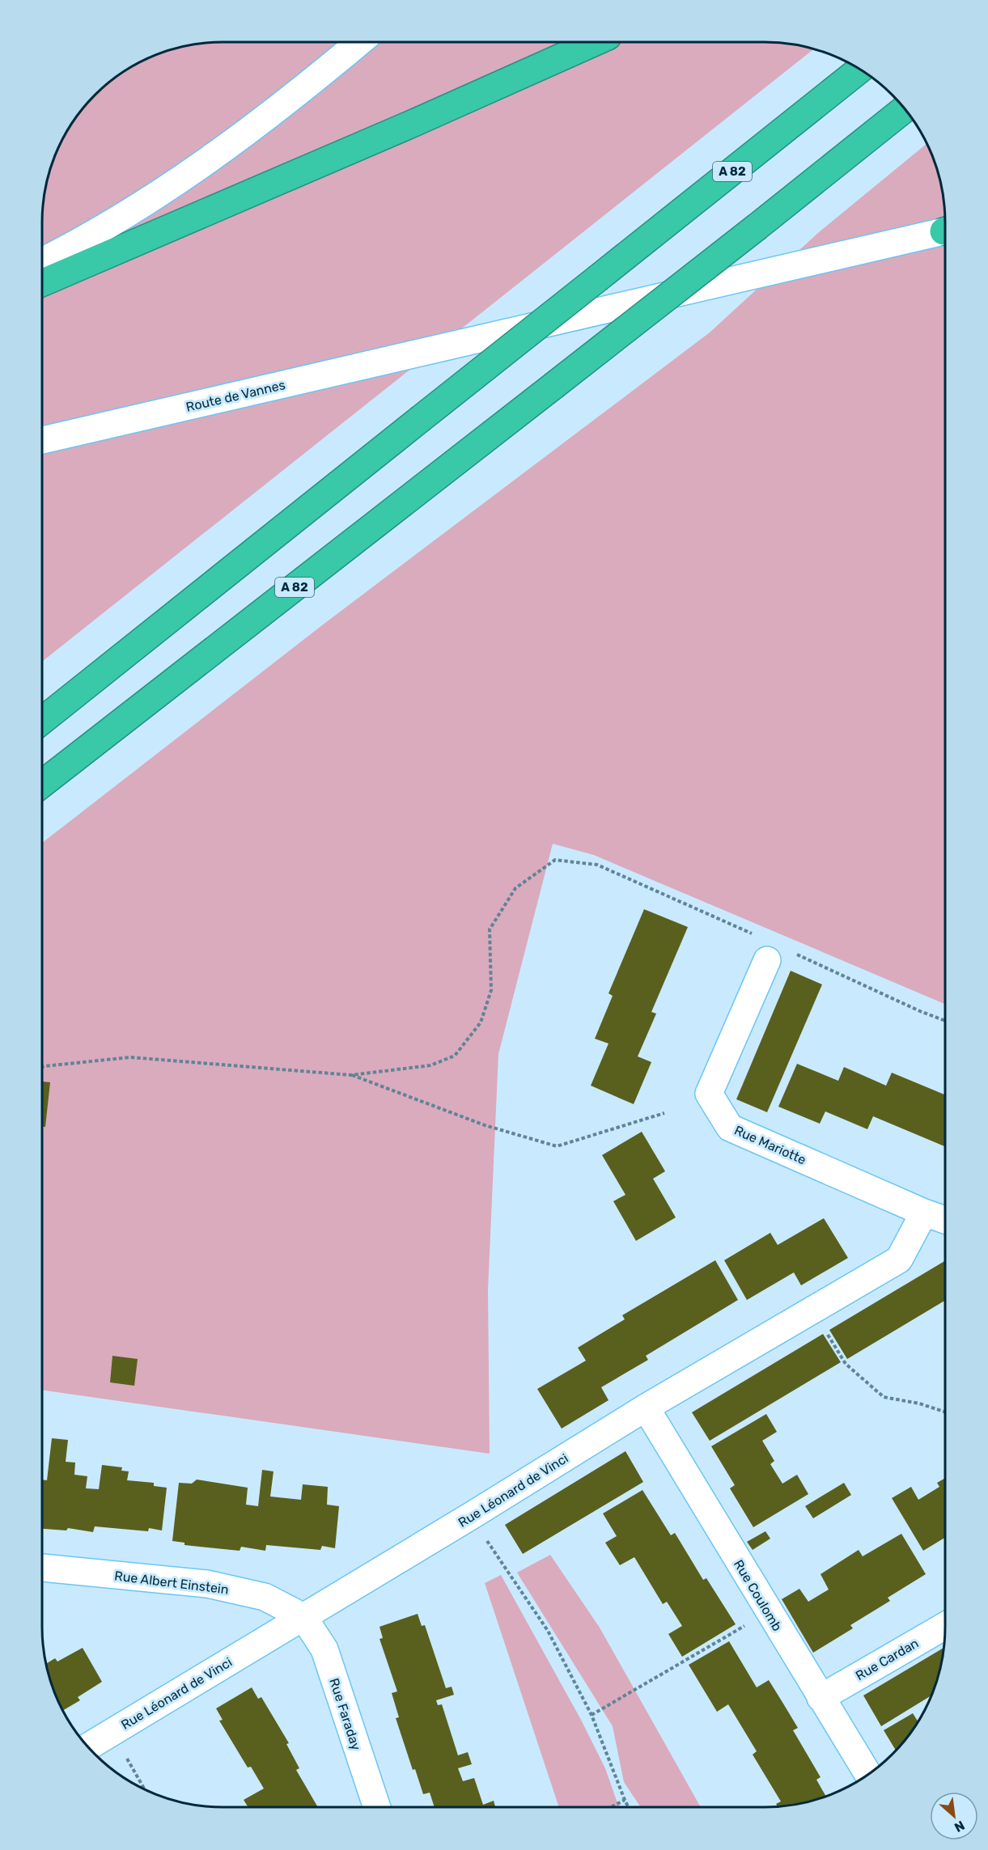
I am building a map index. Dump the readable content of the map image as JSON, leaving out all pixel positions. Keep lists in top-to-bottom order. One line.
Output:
{"streets":{"highway":["A 82"],"street":["Route de Vannes","Rue Mariotte","Rue Léonard de Vinci","Rue Albert Einstein","Rue Coulomb","Rue Cardan","Rue Faraday"]},"crossings":[["Rue Mariotte","Rue Léonard de Vinci"],["Rue Léonard de Vinci","Rue Albert Einstein"],["Rue Léonard de Vinci","Rue Coulomb"],["Rue Léonard de Vinci","Rue Faraday"],["Rue Albert Einstein","Rue Faraday"],["Rue Coulomb","Rue Cardan"]],"north":"bottom right"}
